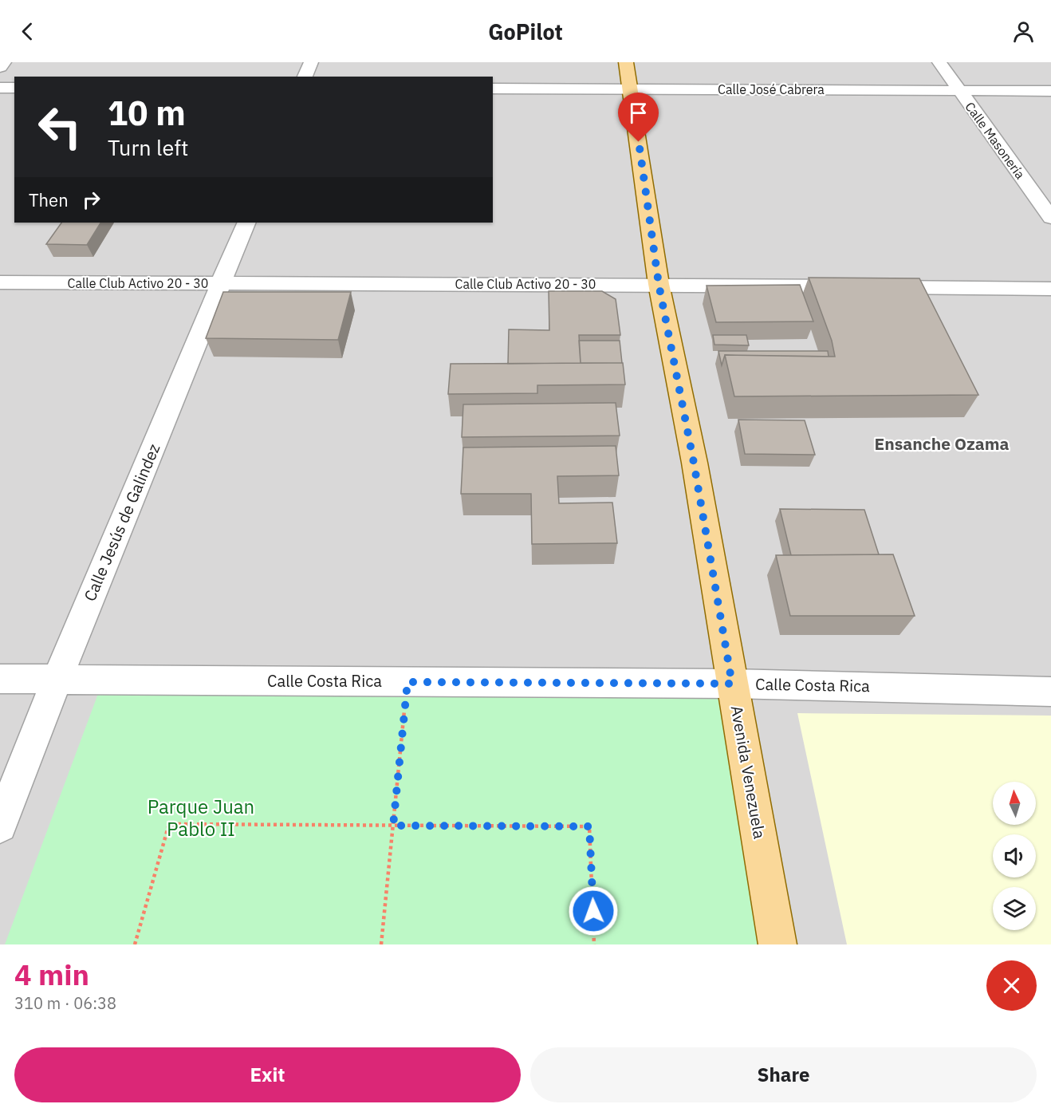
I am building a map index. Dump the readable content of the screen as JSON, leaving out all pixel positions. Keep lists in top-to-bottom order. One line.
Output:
{"streets":{"main road":["Avenida Venezuela"],"street":["Calle José Cabrera","Calle Masonería","Calle Club Activo 20 - 30","Calle Jesús de Galindez","Calle Costa Rica"]},"crossings":[["Calle José Cabrera","Calle Masonería"],["Calle José Cabrera","Avenida Venezuela"],["Calle Club Activo 20 - 30","Calle Jesús de Galindez"],["Calle Club Activo 20 - 30","Avenida Venezuela"],["Calle Jesús de Galindez","Calle Costa Rica"],["Calle Costa Rica","Avenida Venezuela"]],"districts":["Ensanche Ozama"],"parks":["Parque Juan Pablo II"],"north":"top","page":{"header":"GoPilot","turn":["10 m","Turn left"],"then":"Then","heading":["4 min","310 m · 06:38"],"buttons":["Exit","Share"]}}
